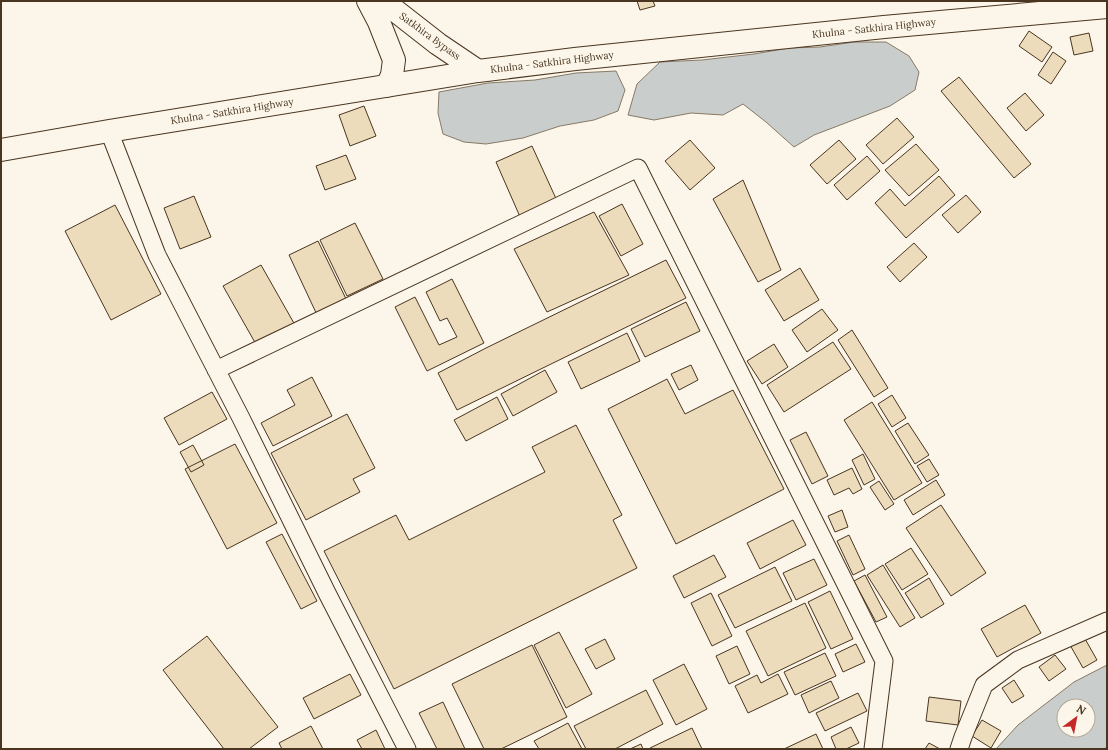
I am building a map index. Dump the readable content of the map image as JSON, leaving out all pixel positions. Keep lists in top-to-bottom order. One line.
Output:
{"streets":{"highway":["Khulna - Satkhira Highway","Satkhira Bypass"]},"crossings":[["Khulna - Satkhira Highway","Satkhira Bypass"]],"north":"top right"}
